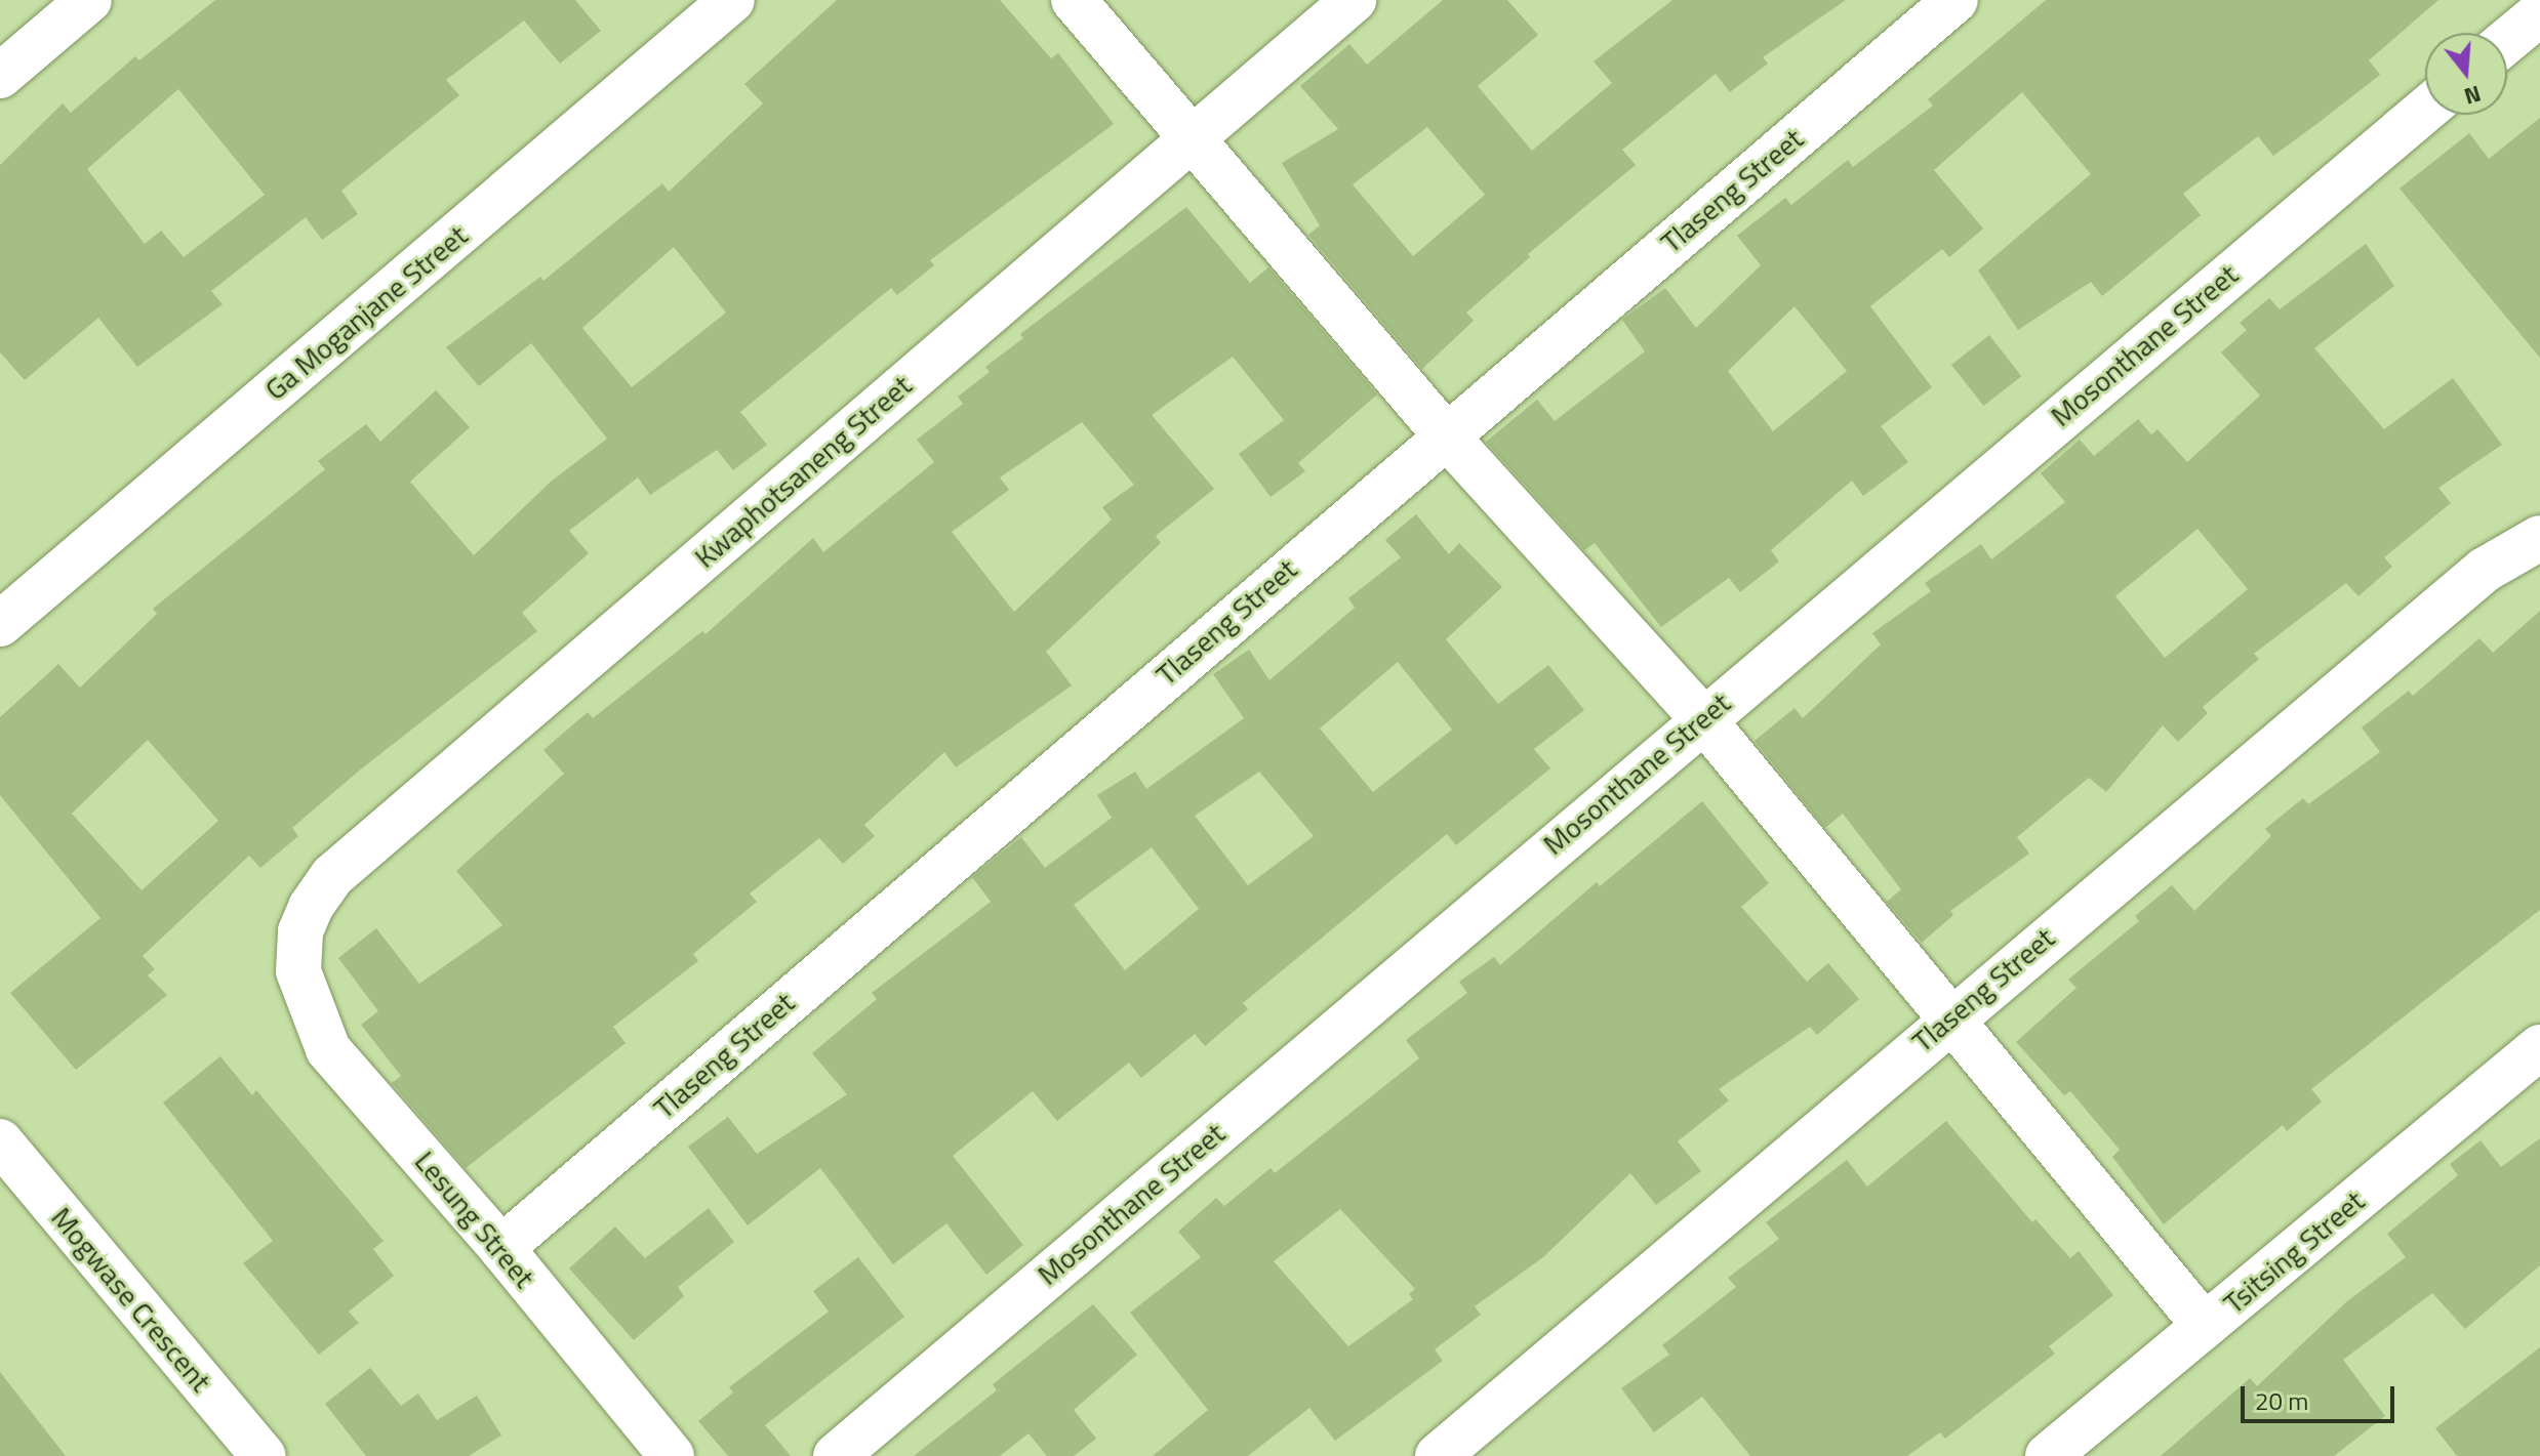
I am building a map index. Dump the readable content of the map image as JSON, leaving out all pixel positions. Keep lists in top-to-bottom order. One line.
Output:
{"streets":{"street":["Tlaseng Street","Ga Moganjane Street","Mosonthane Street","Kwaphotsaneng Street","Lesung Street","Tsitsing Street","Mogwase Crescent"]},"crossings":[["Tlaseng Street","Lesung Street"],["Kwaphotsaneng Street","Lesung Street"]],"scale_bar":"20 m","north":"bottom"}
